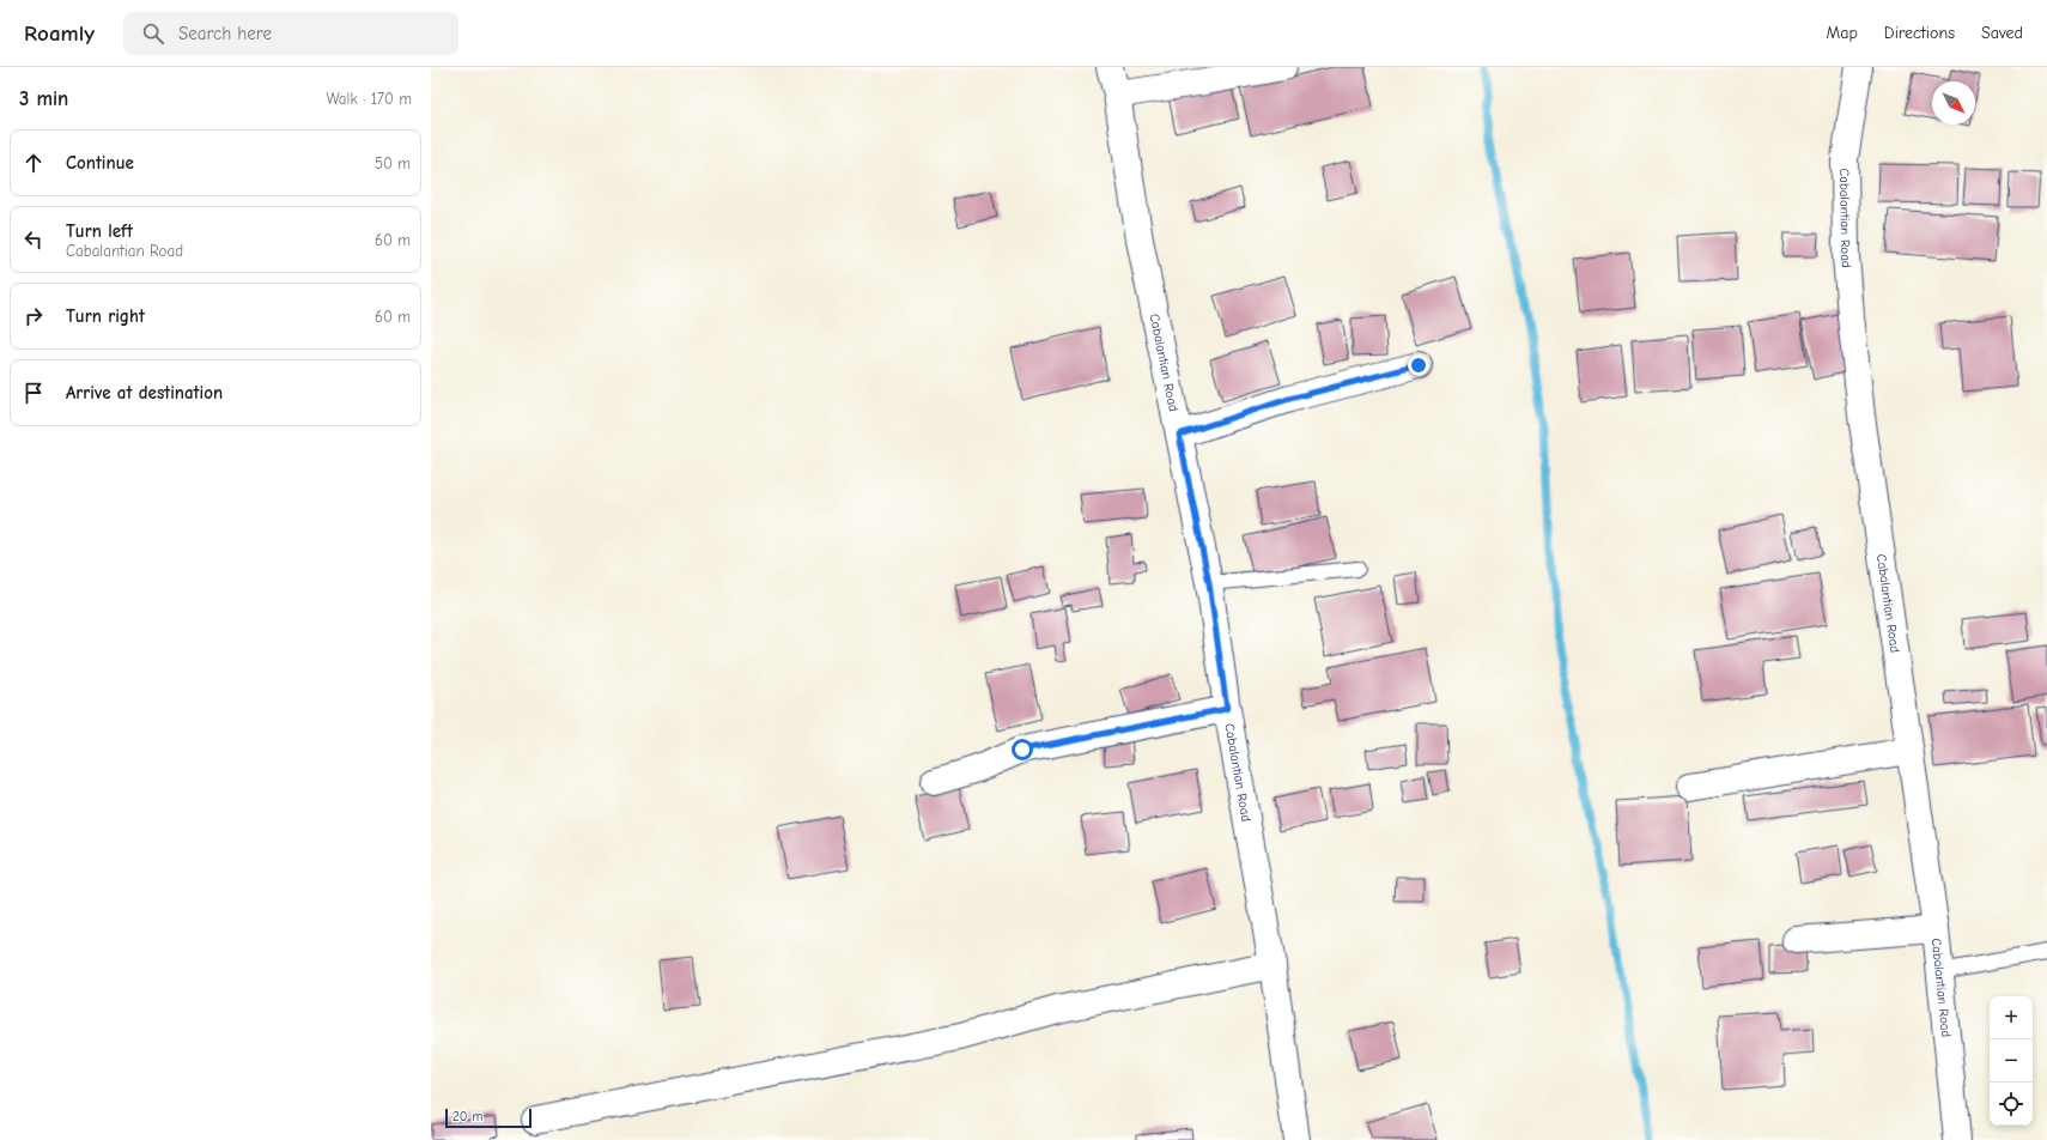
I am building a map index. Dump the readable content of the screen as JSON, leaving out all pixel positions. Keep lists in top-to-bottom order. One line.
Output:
{"streets":{"street":["Cabalantian Road"]},"scale_bar":"20 m","north":"bottom right","page":{"header":"Roamly","search":"Search here","nav":["Map","Directions","Saved"],"heading":["3 min","Walk · 170 m"],"list":[["Continue","50 m"],["Turn left","Cabalantian Road","60 m"],["Turn right","60 m"],"Arrive at destination"],"map_buttons":["+","−"],"scale":"20 m"}}
